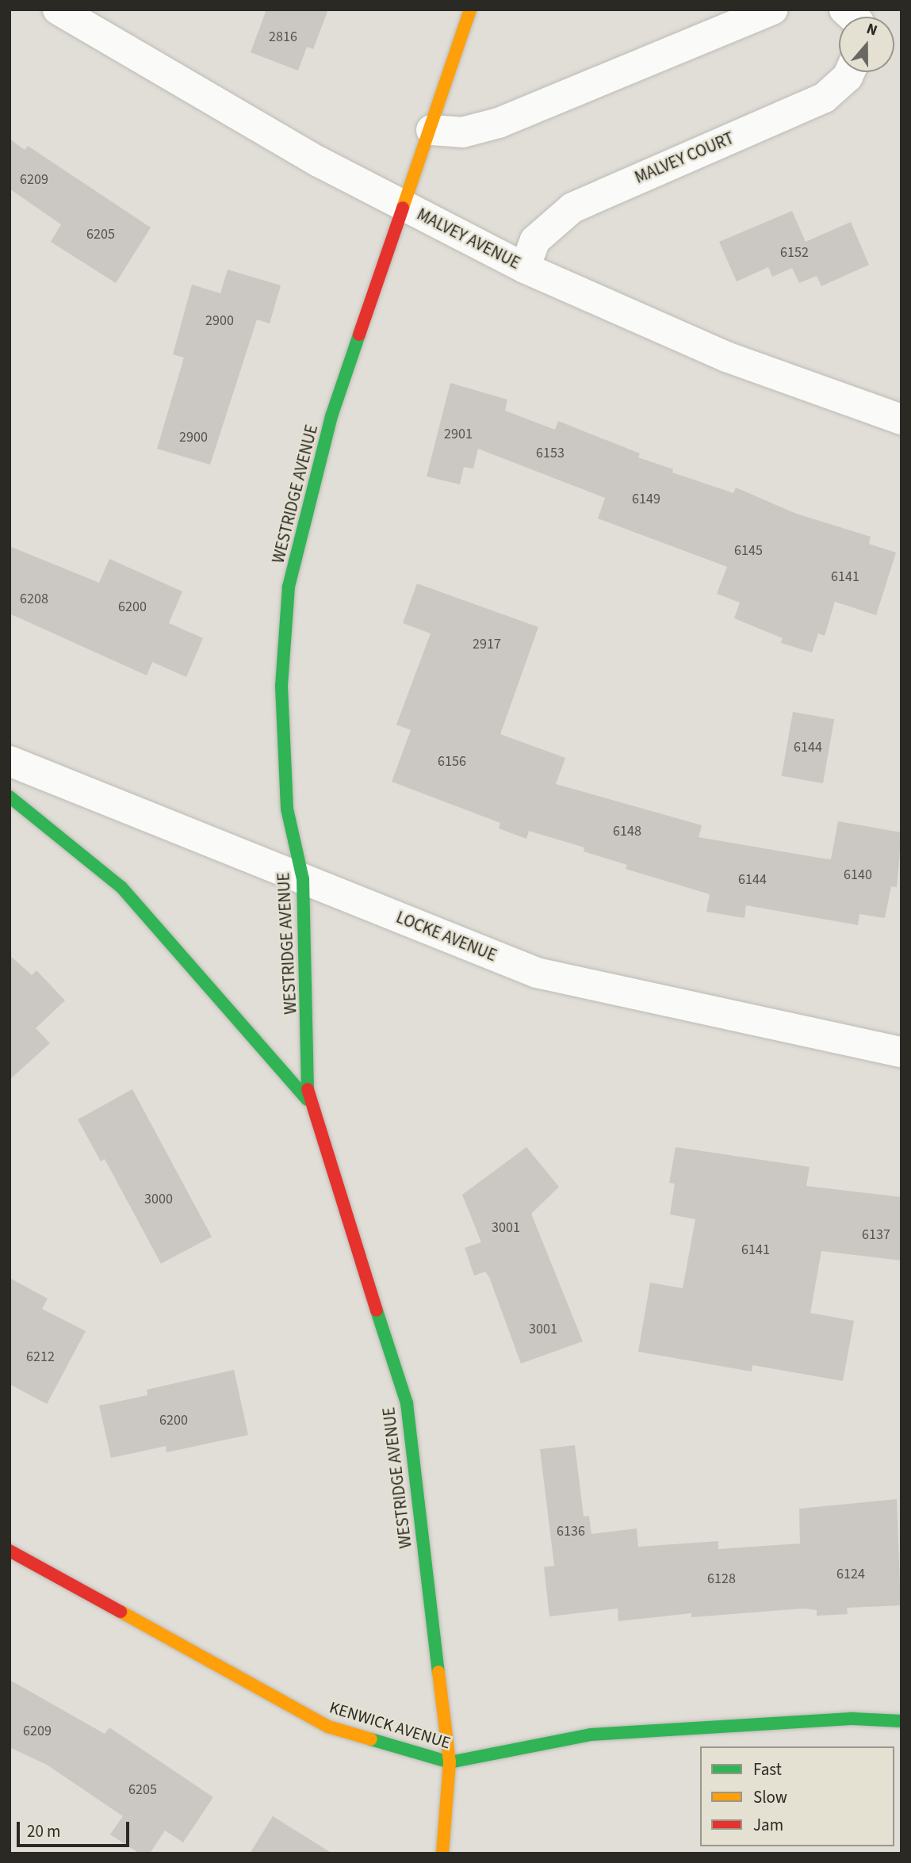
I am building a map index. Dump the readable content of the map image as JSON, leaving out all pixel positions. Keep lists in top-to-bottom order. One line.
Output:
{"streets":{"street":["MALVEY COURT","MALVEY AVENUE","WESTRIDGE AVENUE","LOCKE AVENUE","KENWICK AVENUE"]},"crossings":[["MALVEY COURT","MALVEY AVENUE"],["MALVEY AVENUE","WESTRIDGE AVENUE"],["WESTRIDGE AVENUE","LOCKE AVENUE"],["WESTRIDGE AVENUE","KENWICK AVENUE"]],"house_numbers":["2816","6209","6205","6152","2900","2901","2900","6153","6149","6145","6141","6208","6200","2917","6144","6156","6148","6140","6144","3000","3001","6137","6141","3001","6212","6200","6136","6124","6128","6209","6205"],"legend":["Fast","Slow","Jam"],"scale_bar":"20 m","north":"top"}
